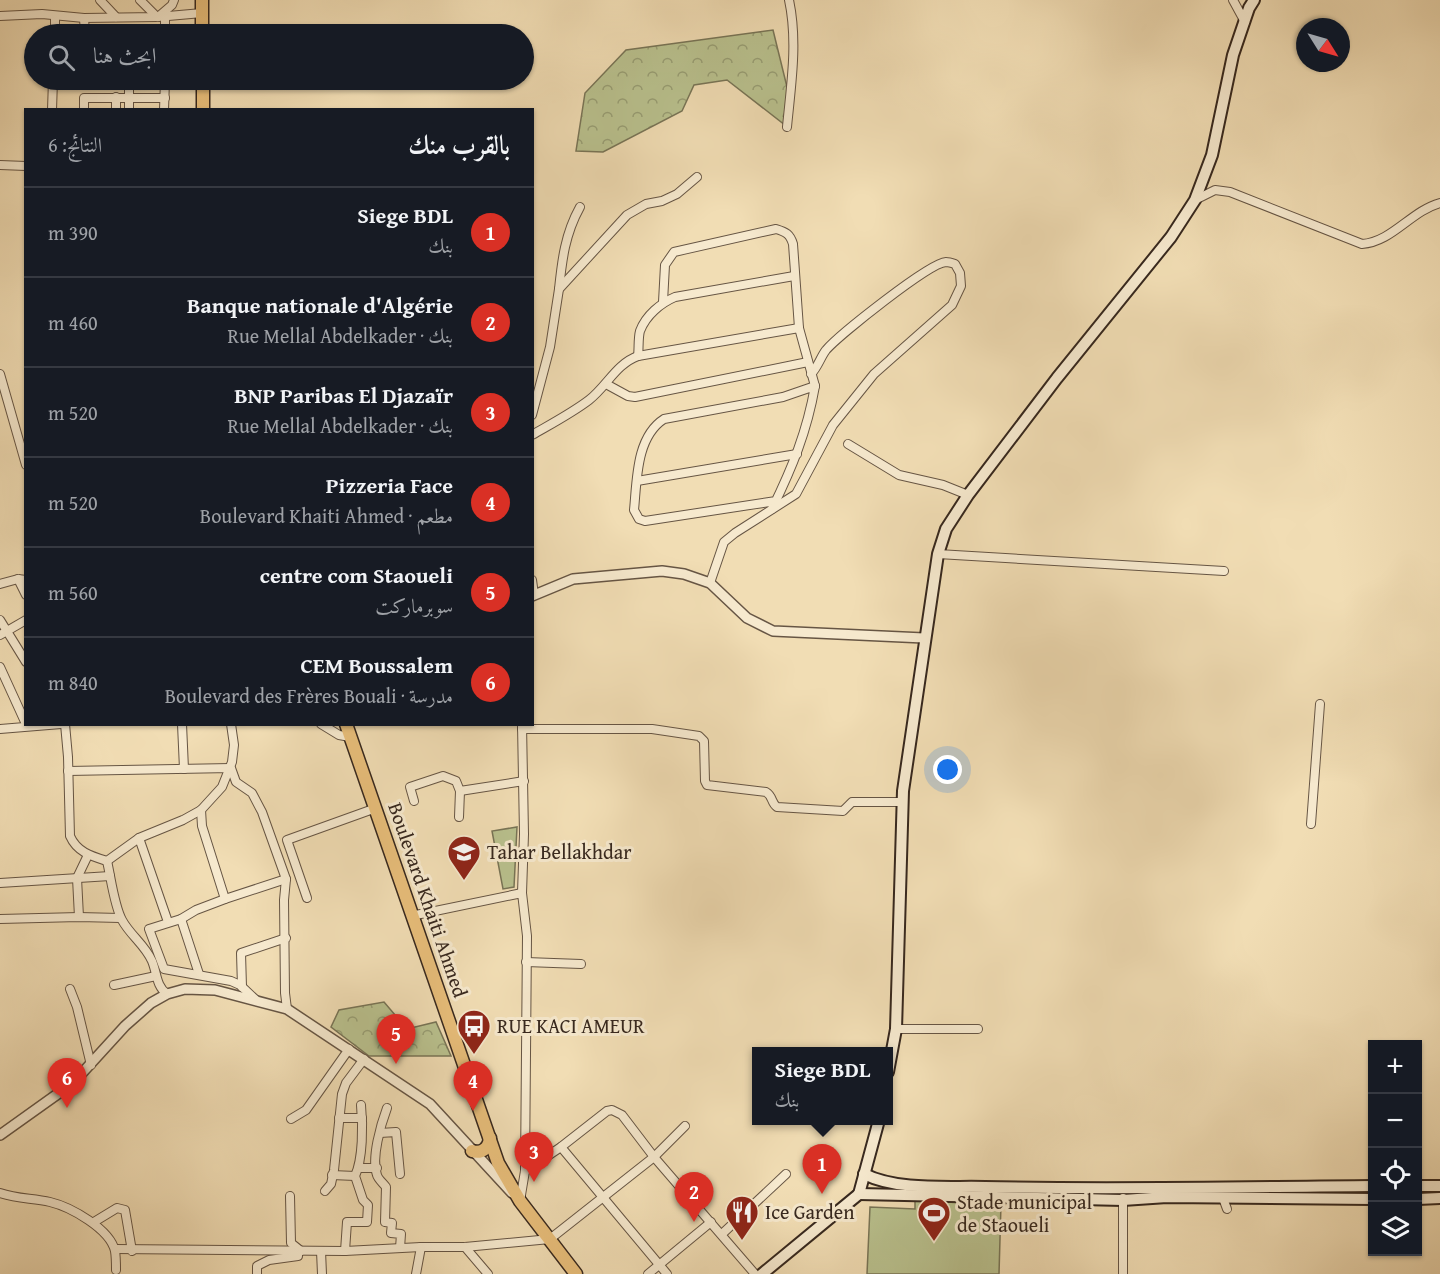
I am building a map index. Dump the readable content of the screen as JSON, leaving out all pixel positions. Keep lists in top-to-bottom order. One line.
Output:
{"streets":{"highway":["Boulevard Khaiti Ahmed"]},"places":{"school or university":["Tahar Bellakhdar"],"bus stop":["RUE KACI AMEUR"],"restaurant":["Ice Garden"],"sports":["Stade municipal de Staoueli"]},"north":"bottom right","page":{"search":"ابحث هنا","heading":["بالقرب منك","النتائج: 6"],"list":[{"mark":"1","name":"Siege BDL","note":"بنك","value":"390 m"},{"mark":"2","name":"Banque nationale d'Algérie","note":"بنك · Rue Mellal Abdelkader","value":"460 m"},{"mark":"3","name":"BNP Paribas El Djazaïr","note":"بنك · Rue Mellal Abdelkader","value":"520 m"},{"mark":"4","name":"Pizzeria Face","note":"مطعم · Boulevard Khaiti Ahmed","value":"520 m"},{"mark":"5","name":"centre com Staoueli","note":"سوبرماركت","value":"560 m"},{"mark":"6","name":"CEM Boussalem","note":"مدرسة · Boulevard des Frères Bouali","value":"840 m"}],"pins":["5","6","4","3","1","2"],"map_buttons":["+","−"],"popup":["Siege BDL","بنك"]}}
